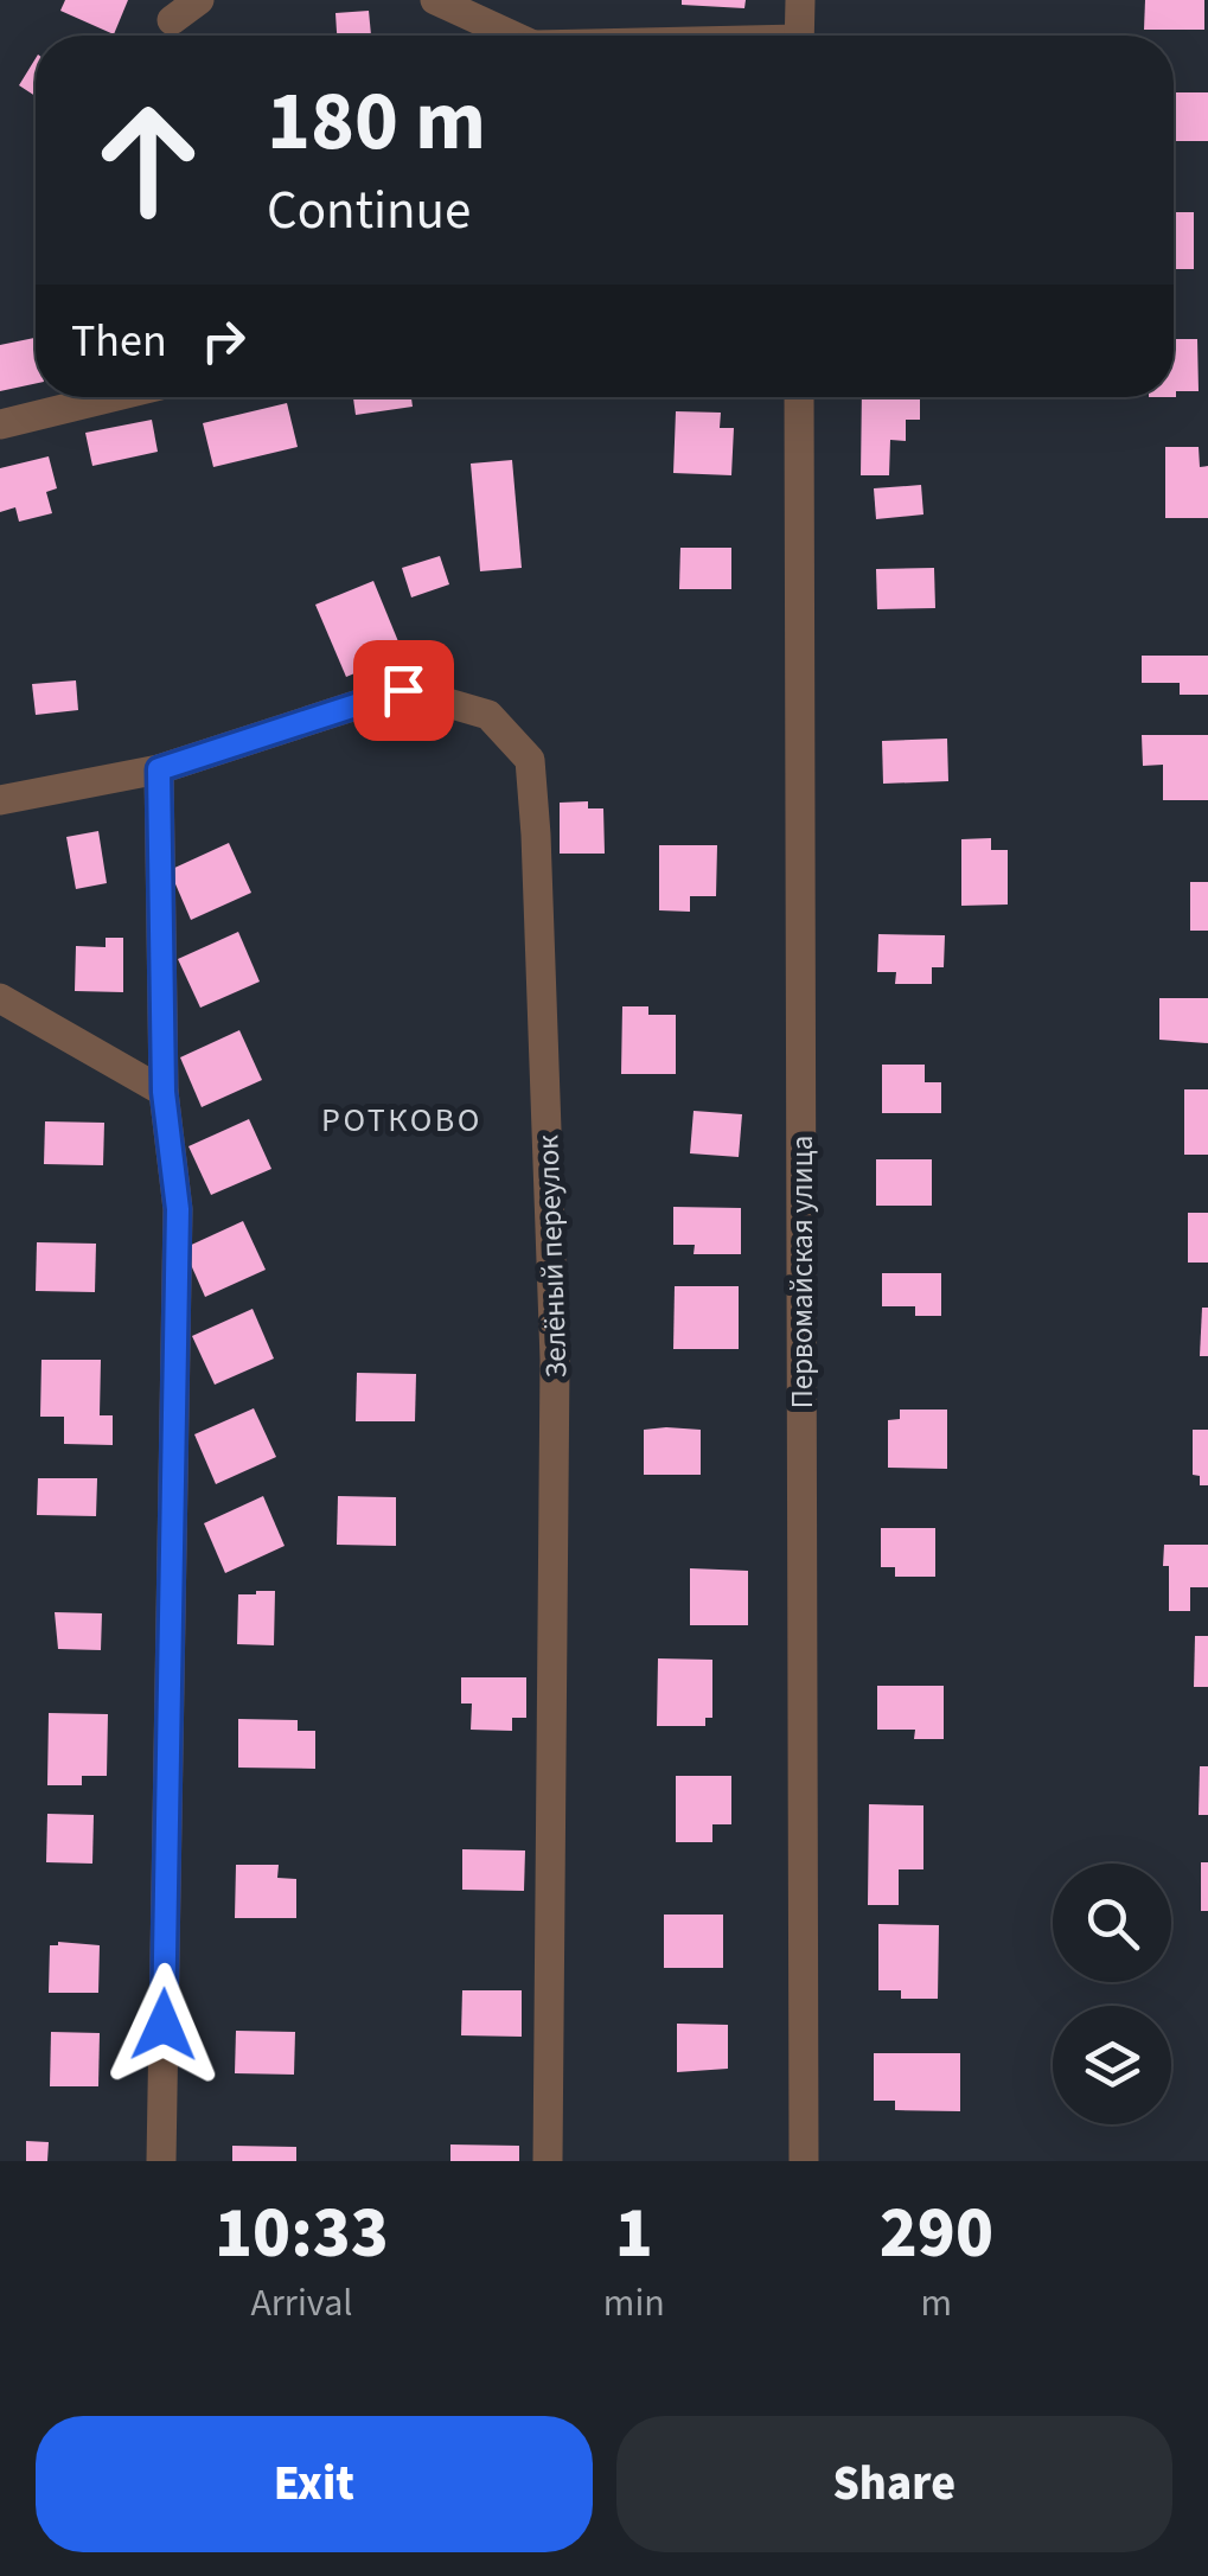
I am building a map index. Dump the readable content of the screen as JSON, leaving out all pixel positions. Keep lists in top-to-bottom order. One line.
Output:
{"streets":{"street":["Зелёный переулок","Первомайская улица"]},"districts":["РОТКОВО"],"page":{"turn":["180 m","Continue"],"then":"Then","eta":["10:33","Arrival","1","min","290","m"],"buttons":["Exit","Share"]}}
